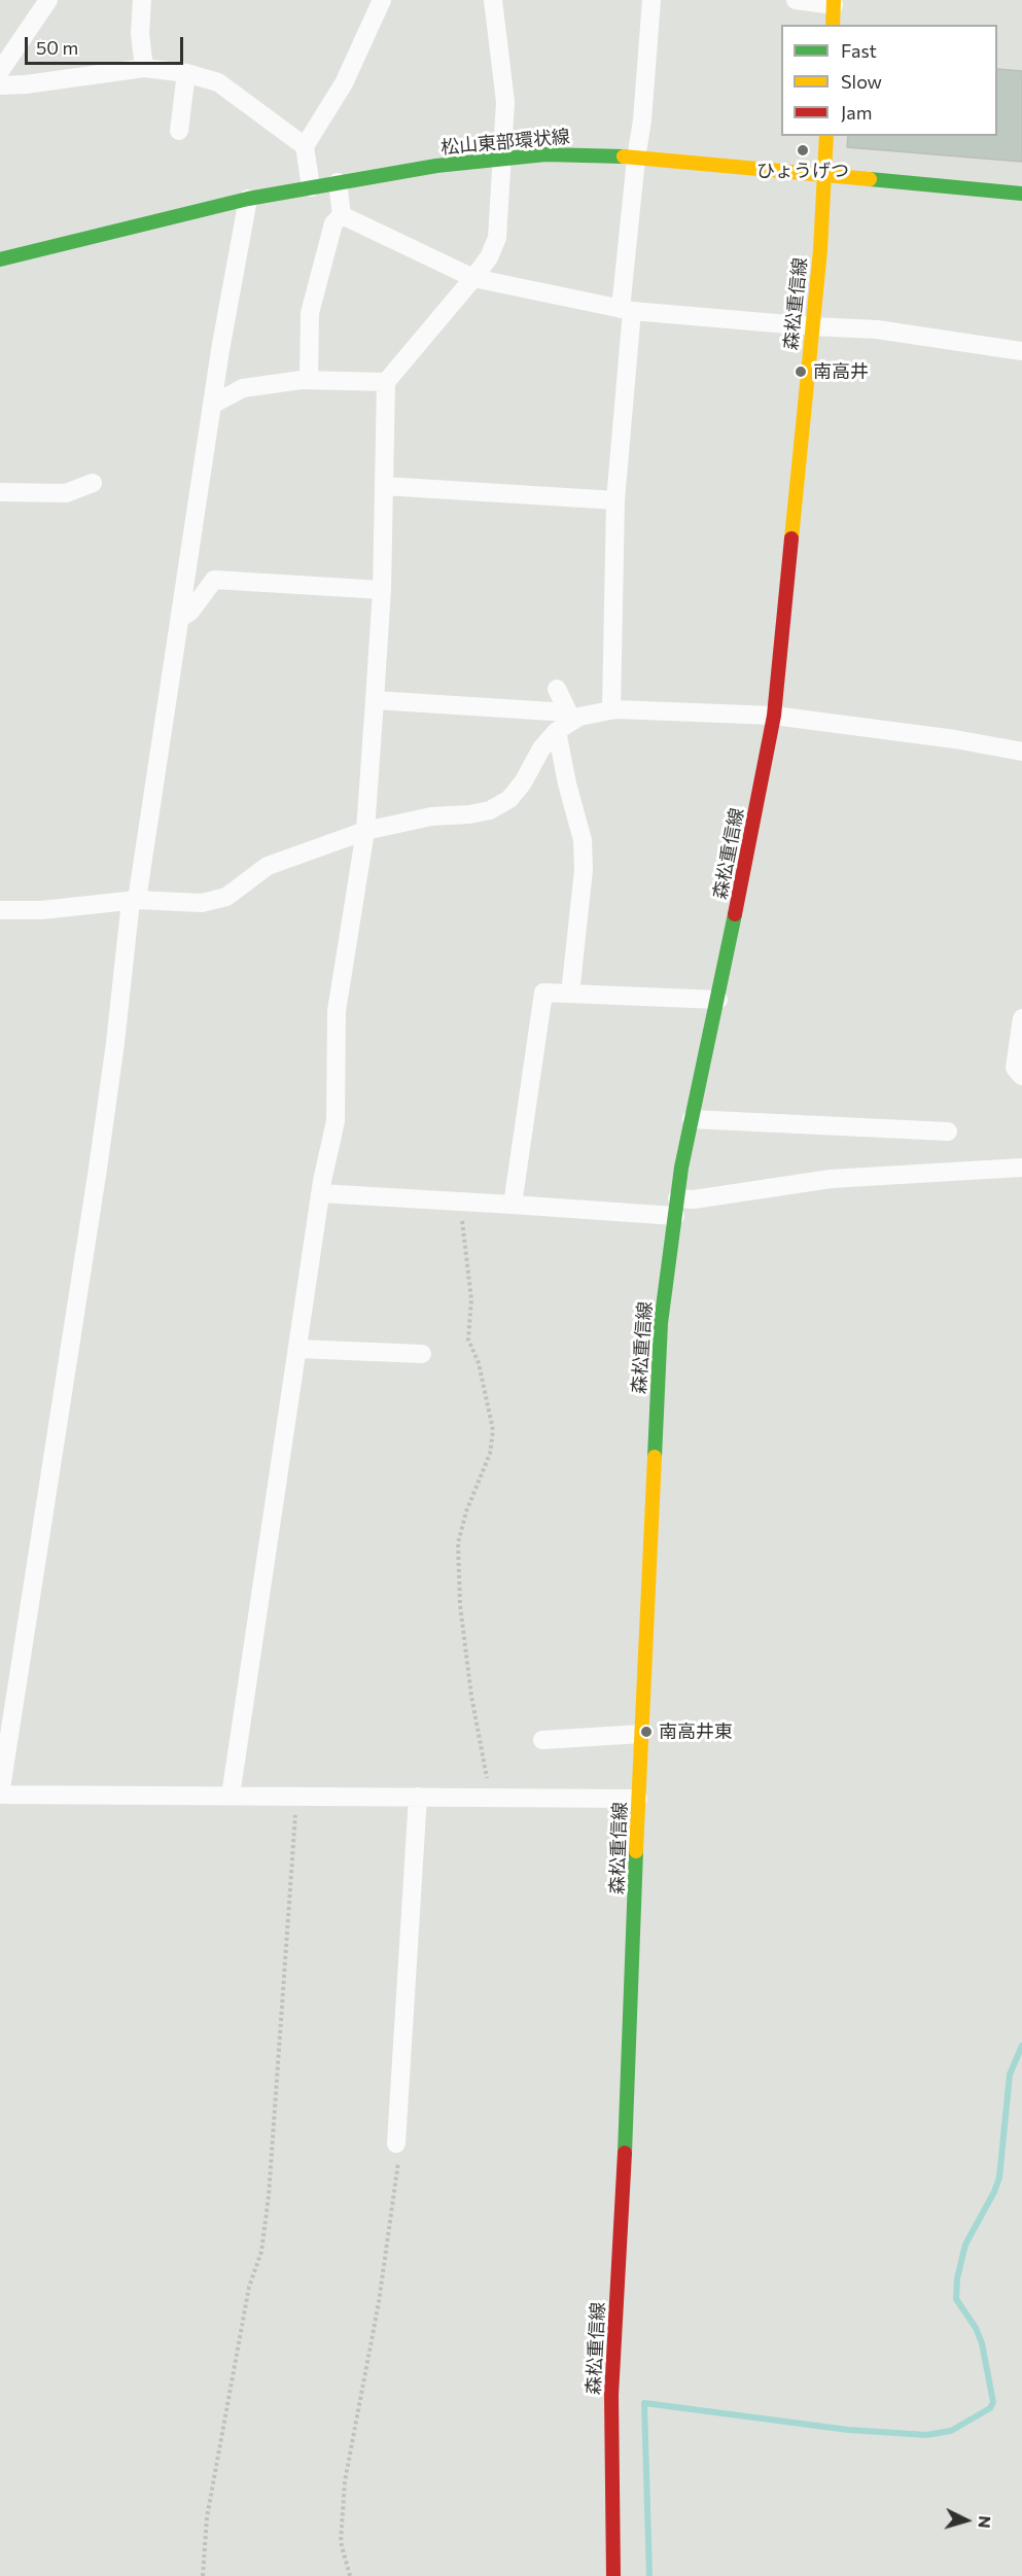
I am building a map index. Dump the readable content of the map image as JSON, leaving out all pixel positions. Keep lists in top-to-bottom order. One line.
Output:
{"streets":{"main road":["松山東部環状線","森松重信線"]},"crossings":[["松山東部環状線","森松重信線"]],"places":["ひょうげつ","南高井","南高井東"],"legend":["Fast","Slow","Jam"],"scale_bar":"50 m","north":"right"}
